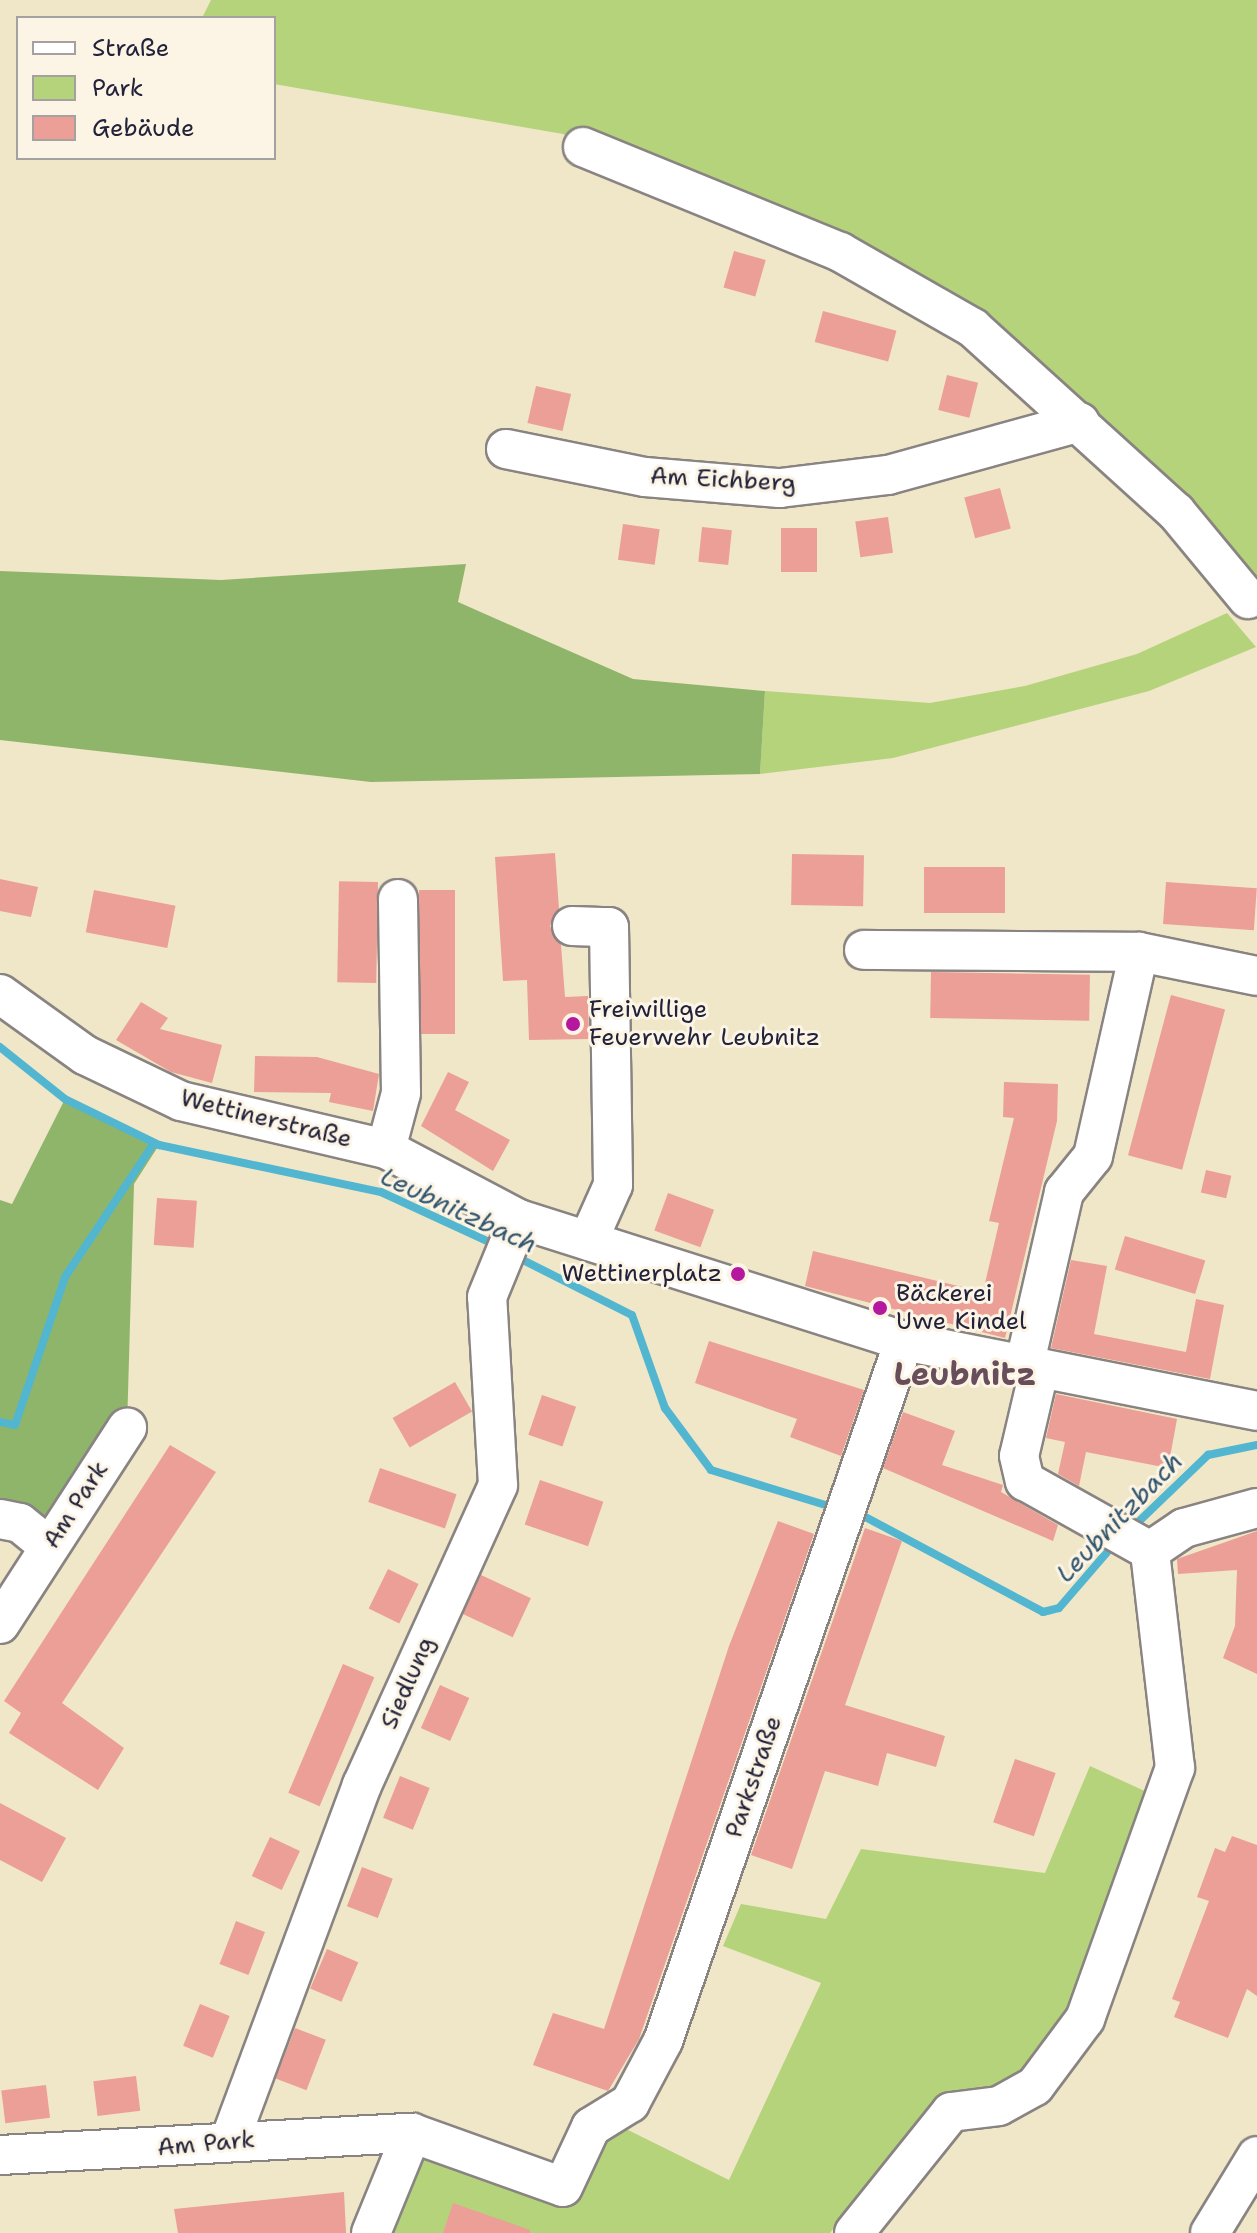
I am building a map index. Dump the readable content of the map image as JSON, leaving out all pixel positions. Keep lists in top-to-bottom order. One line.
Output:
{"streets":{"street":["Am Eichberg","Wettinerstraße","Am Park","Siedlung","Parkstraße"]},"crossings":[["Wettinerstraße","Siedlung"],["Am Park","Siedlung"],["Am Park","Parkstraße"]],"districts":["Leubnitz"],"water":["Leubnitzbach"],"places":["Freiwillige Feuerwehr Leubnitz","Wettinerplatz","Bäckerei Uwe Kindel"],"legend":["Straße","Park","Gebäude"]}
